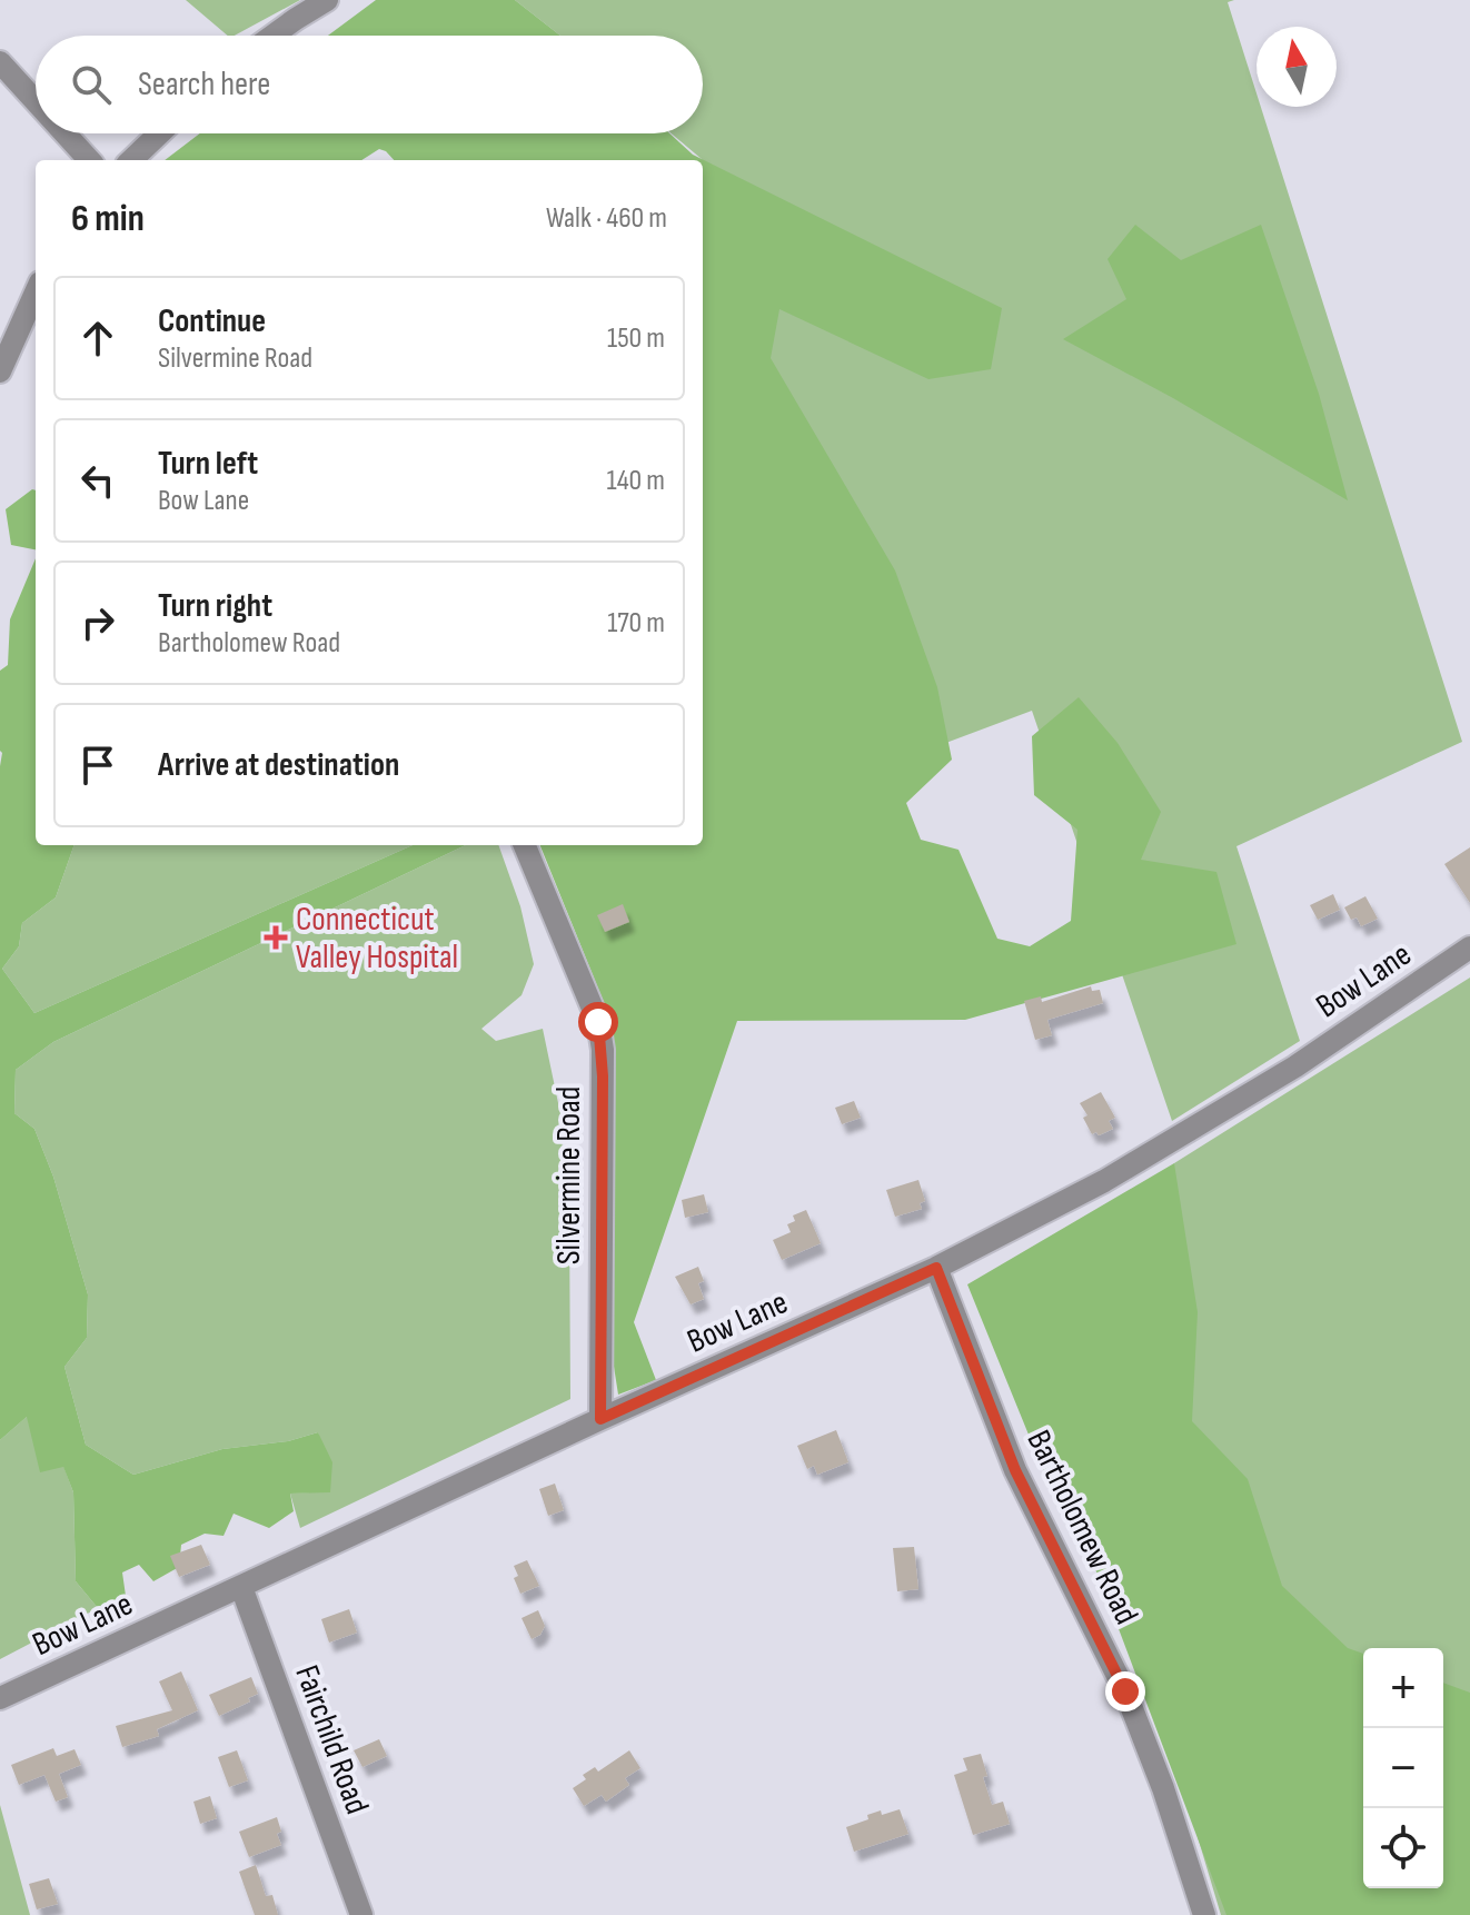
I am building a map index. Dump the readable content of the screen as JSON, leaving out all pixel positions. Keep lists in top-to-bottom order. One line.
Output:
{"streets":{"street":["Bow Lane","Silvermine Road","Bartholomew Road","Fairchild Road"]},"crossings":[["Bow Lane","Silvermine Road"],["Bow Lane","Bartholomew Road"],["Bow Lane","Fairchild Road"]],"places":{"health":["Connecticut Valley Hospital"]},"north":"top","page":{"search":"Search here","heading":["6 min","Walk · 460 m"],"list":[["Continue","Silvermine Road","150 m"],["Turn left","Bow Lane","140 m"],["Turn right","Bartholomew Road","170 m"],"Arrive at destination"],"map_buttons":["+","−"]}}
